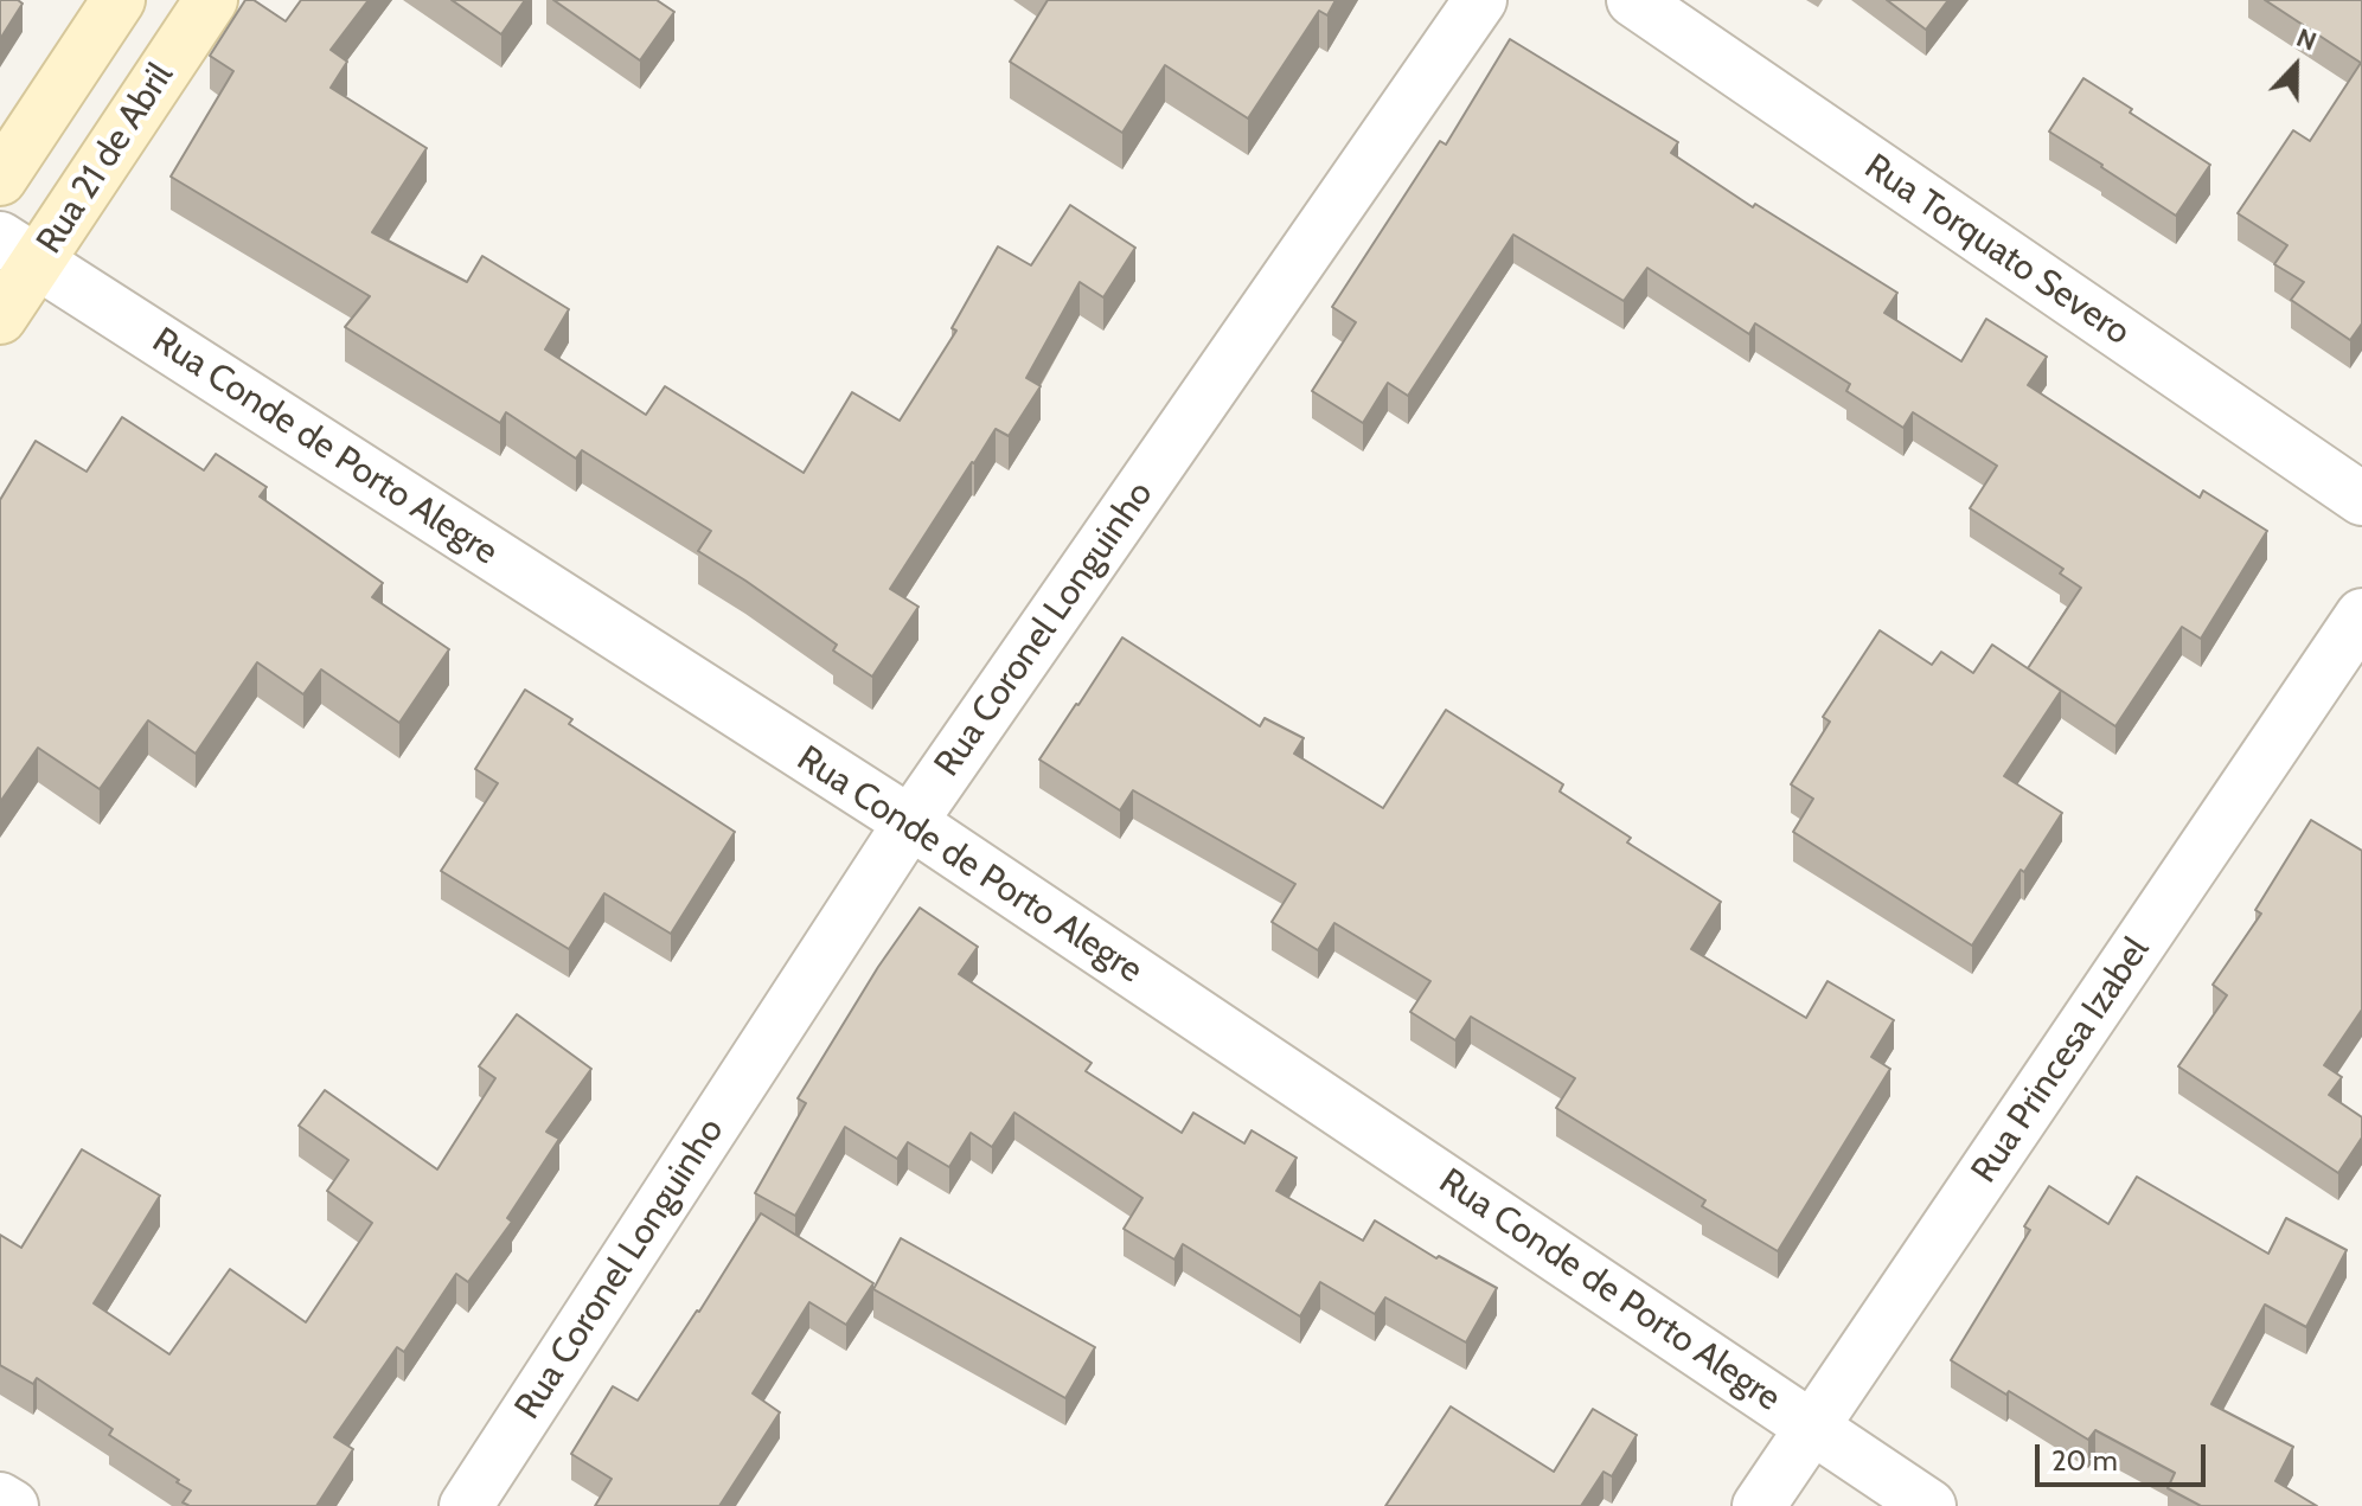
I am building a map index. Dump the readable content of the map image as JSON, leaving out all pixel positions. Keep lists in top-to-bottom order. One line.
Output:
{"streets":{"street":["Rua 21 de Abril","Rua Torquato Severo","Rua Conde de Porto Alegre","Rua Coronel Longuinho","Rua Princesa Izabel"]},"crossings":[["Rua 21 de Abril","Rua Conde de Porto Alegre"],["Rua Conde de Porto Alegre","Rua Coronel Longuinho"],["Rua Conde de Porto Alegre","Rua Princesa Izabel"]],"scale_bar":"20 m","north":"top"}
